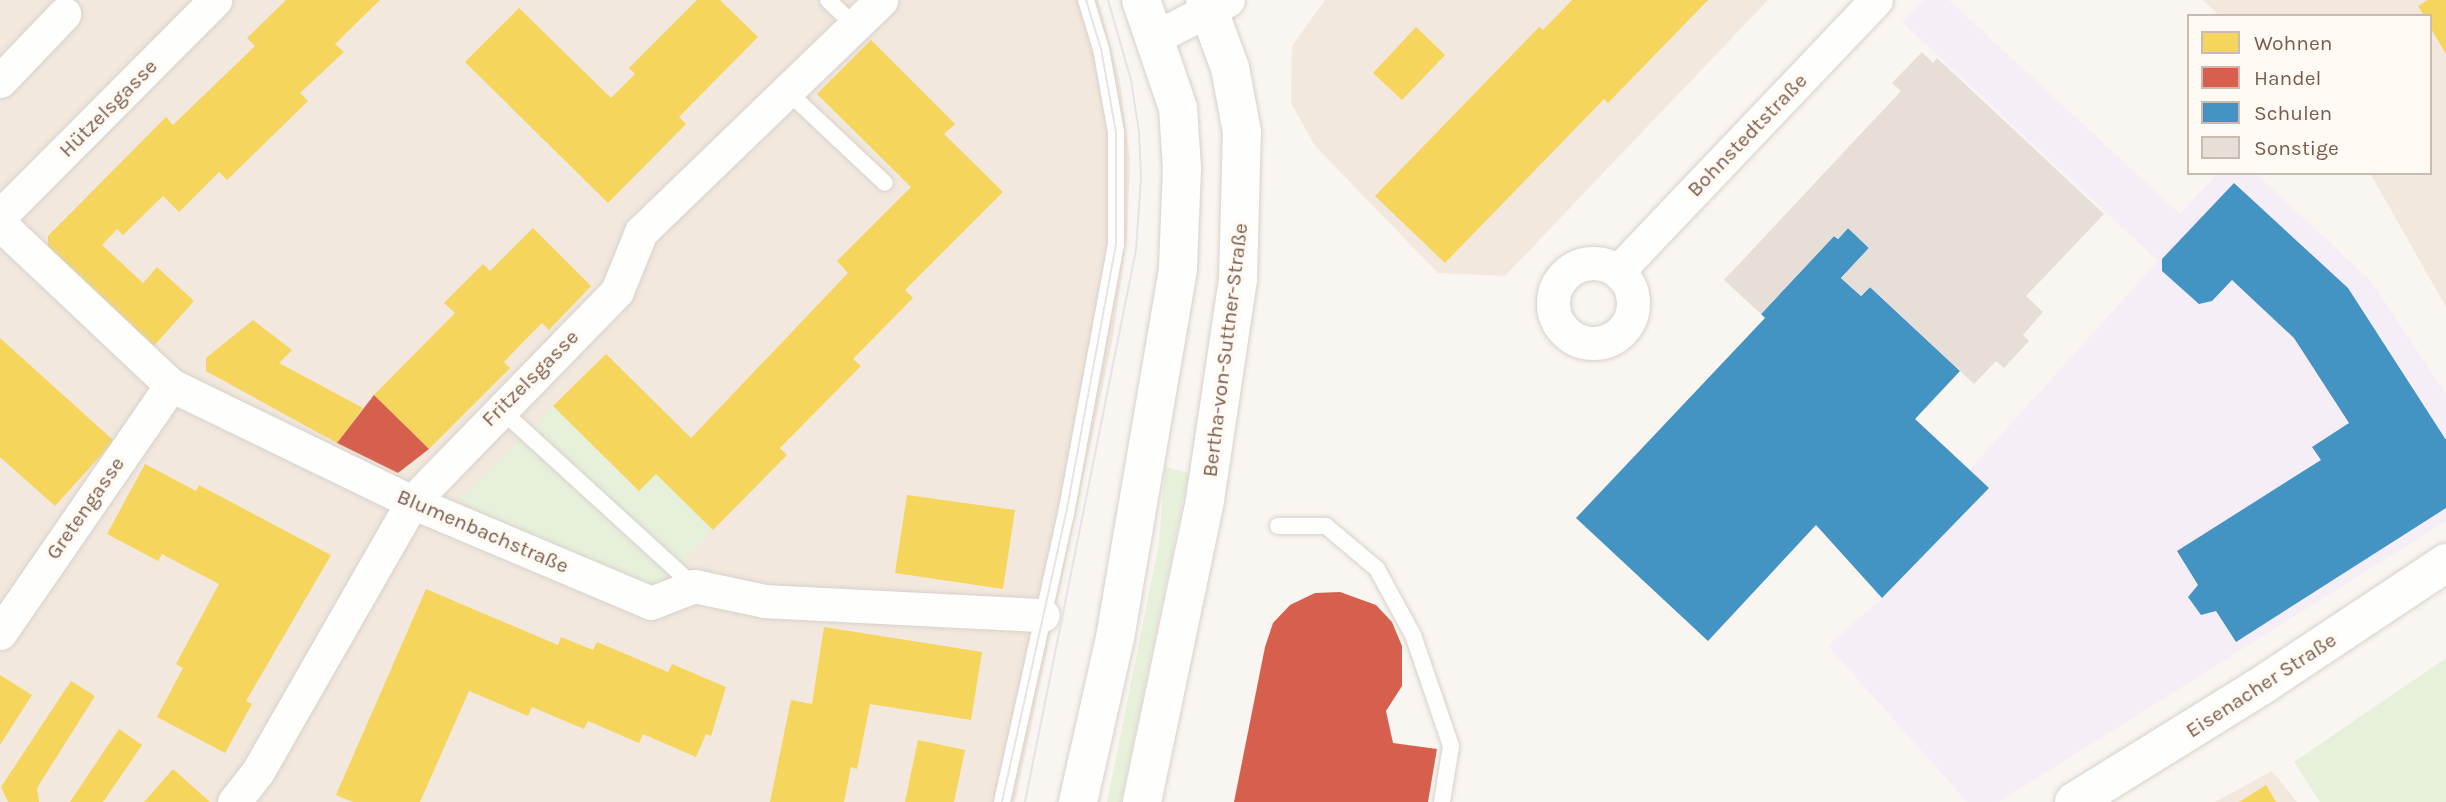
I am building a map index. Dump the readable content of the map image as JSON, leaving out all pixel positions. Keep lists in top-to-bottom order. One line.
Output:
{"streets":{"main road":["Bertha-von-Suttner-Straße","Eisenacher Straße"],"street":["Hützelsgasse","Bohnstedtstraße","Fritzelsgasse","Gretengasse","Blumenbachstraße"]},"crossings":[["Fritzelsgasse","Blumenbachstraße"],["Gretengasse","Blumenbachstraße"]],"legend":["Wohnen","Handel","Schulen","Sonstige"]}
